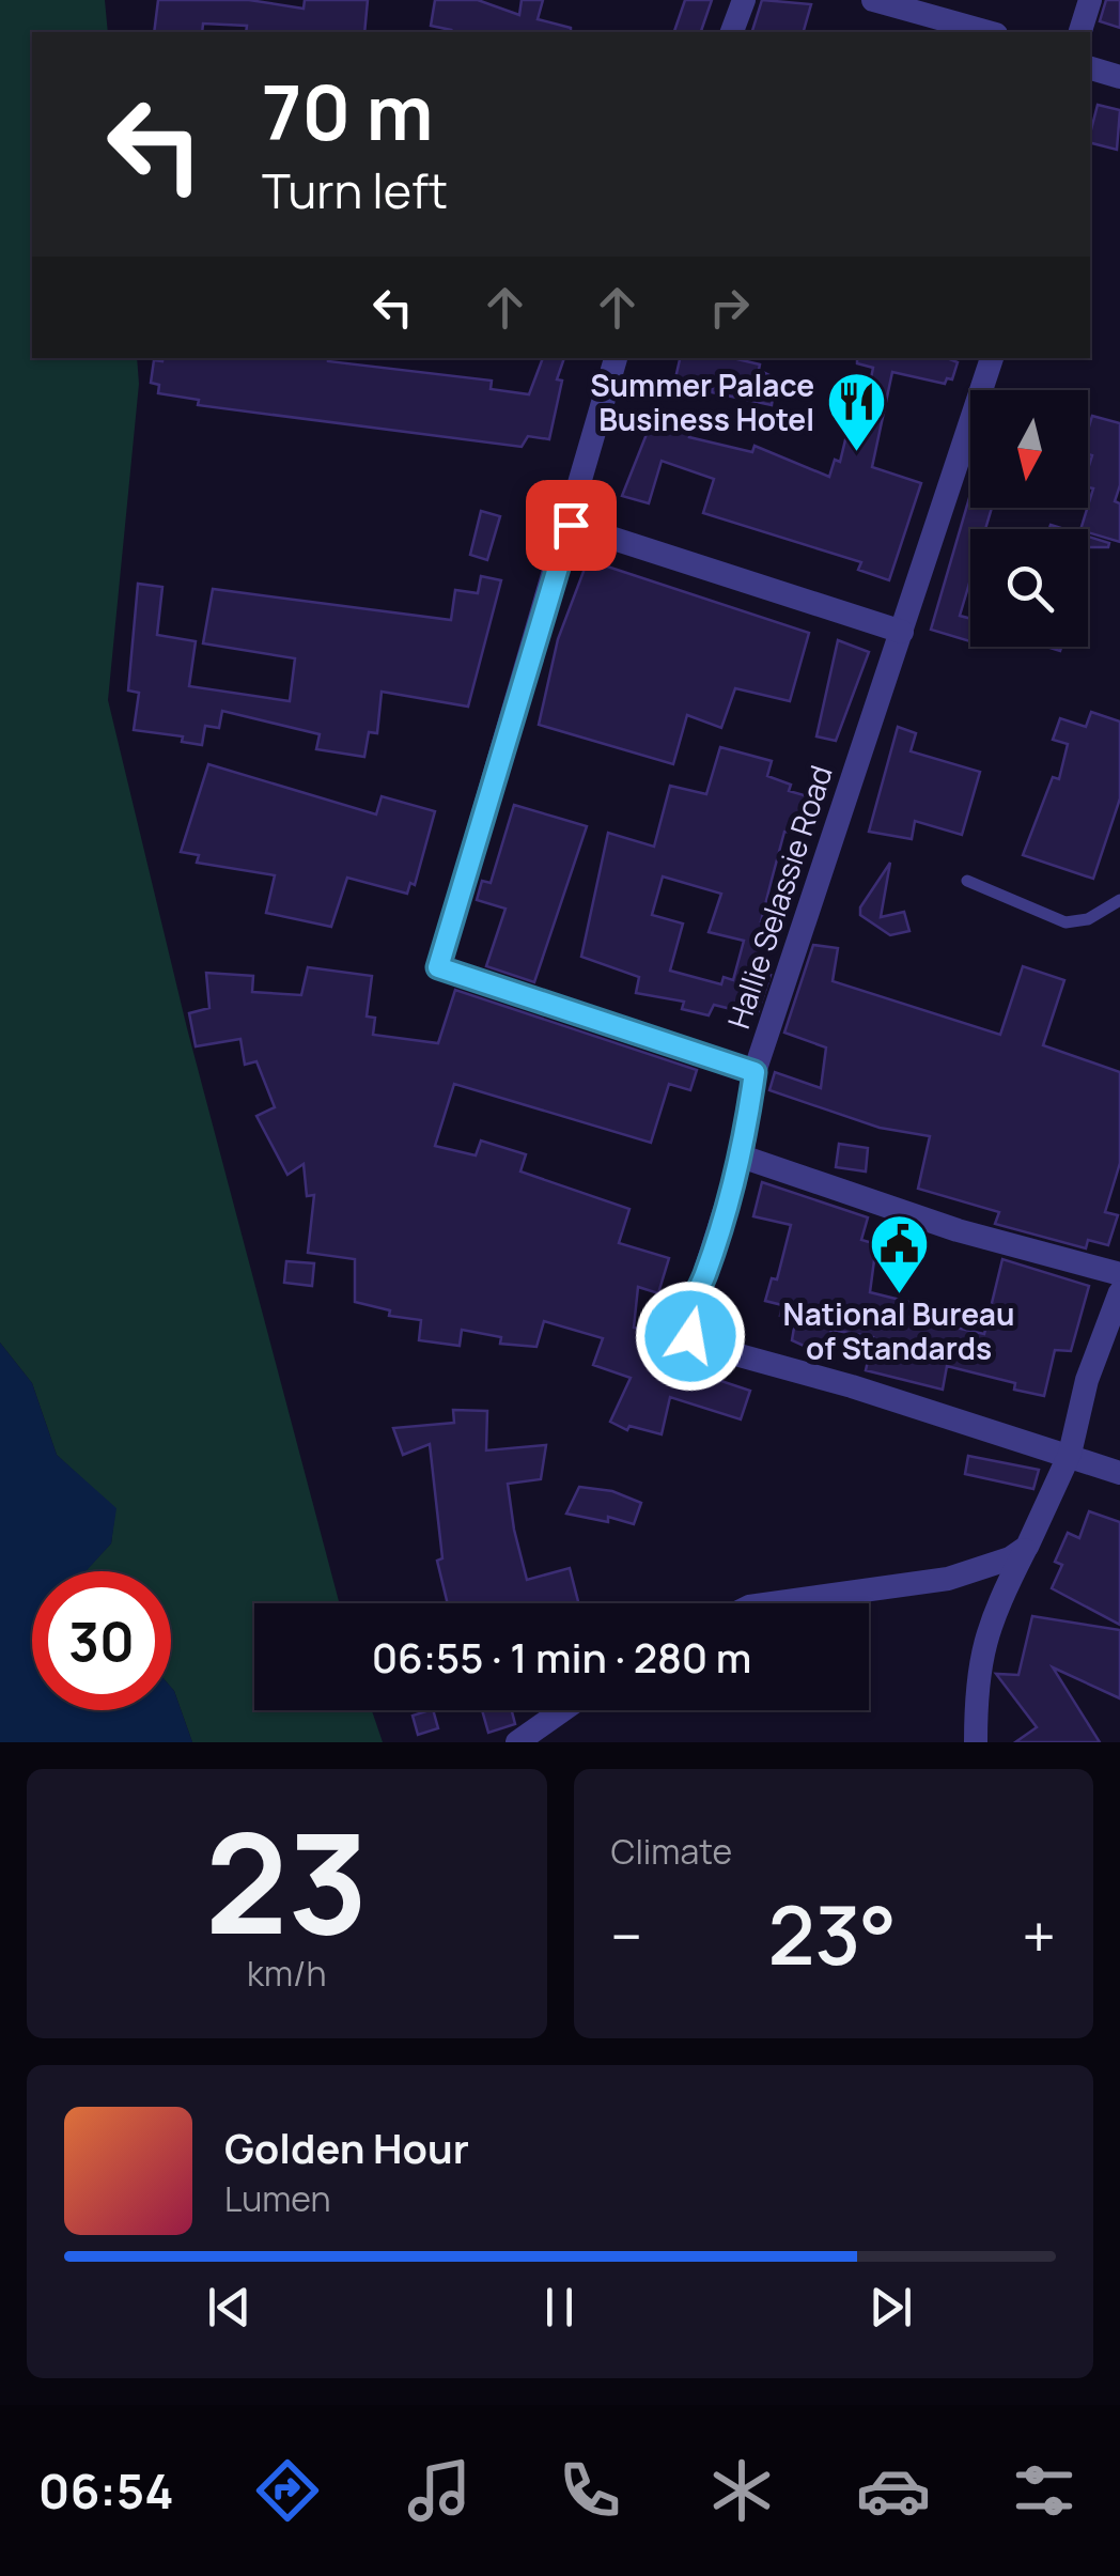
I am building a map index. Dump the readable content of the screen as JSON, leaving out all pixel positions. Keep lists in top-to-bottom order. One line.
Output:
{"streets":{"street":["Hallie Selassie Road"]},"places":{"restaurant":["Summer Palace Business Hotel"],"public building":["National Bureau of Standards"]},"north":"bottom","page":{"turn":["70 m","Turn left"],"limit":"30","trip":"06:55 · 1 min · 280 m","tile":[["23","km/h"],"Climate"],"heat":["−","23°","+"],"song":["Golden Hour","Lumen"],"tabs":"06:54"}}
